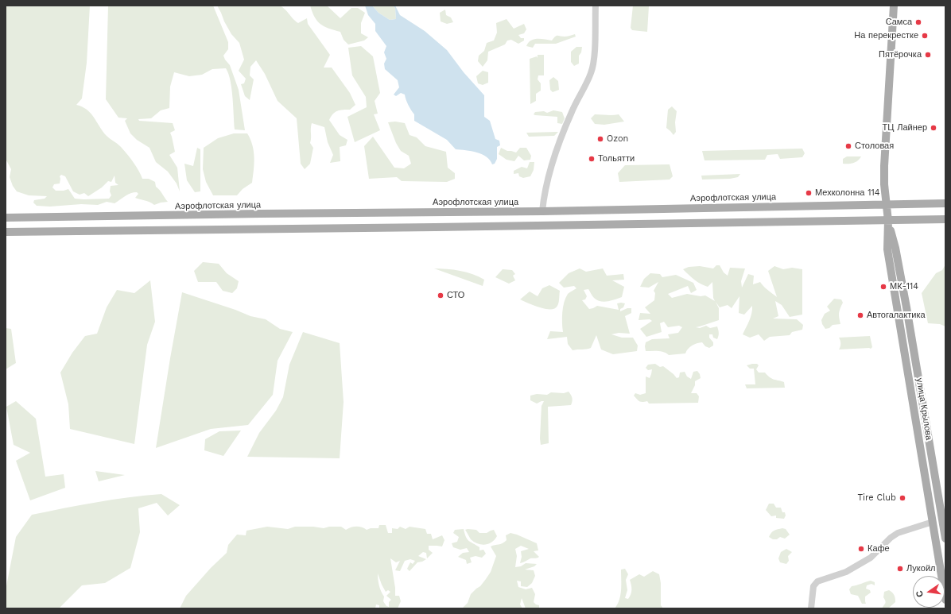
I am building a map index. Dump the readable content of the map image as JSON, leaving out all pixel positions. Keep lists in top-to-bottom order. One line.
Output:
{"streets":{"main road":["Аэрофлотская улица","улица Крылова"]},"crossings":[["Аэрофлотская улица","улица Крылова"]],"places":["Самса","На перекрестке","Пятёрочка","ТЦ Лайнер","Ozon","Столовая","Тольятти","Мехколонна 114","МК-114","СТО","Автогалактика","Tire Club","Кафе","Лукойл"],"north":"left"}
